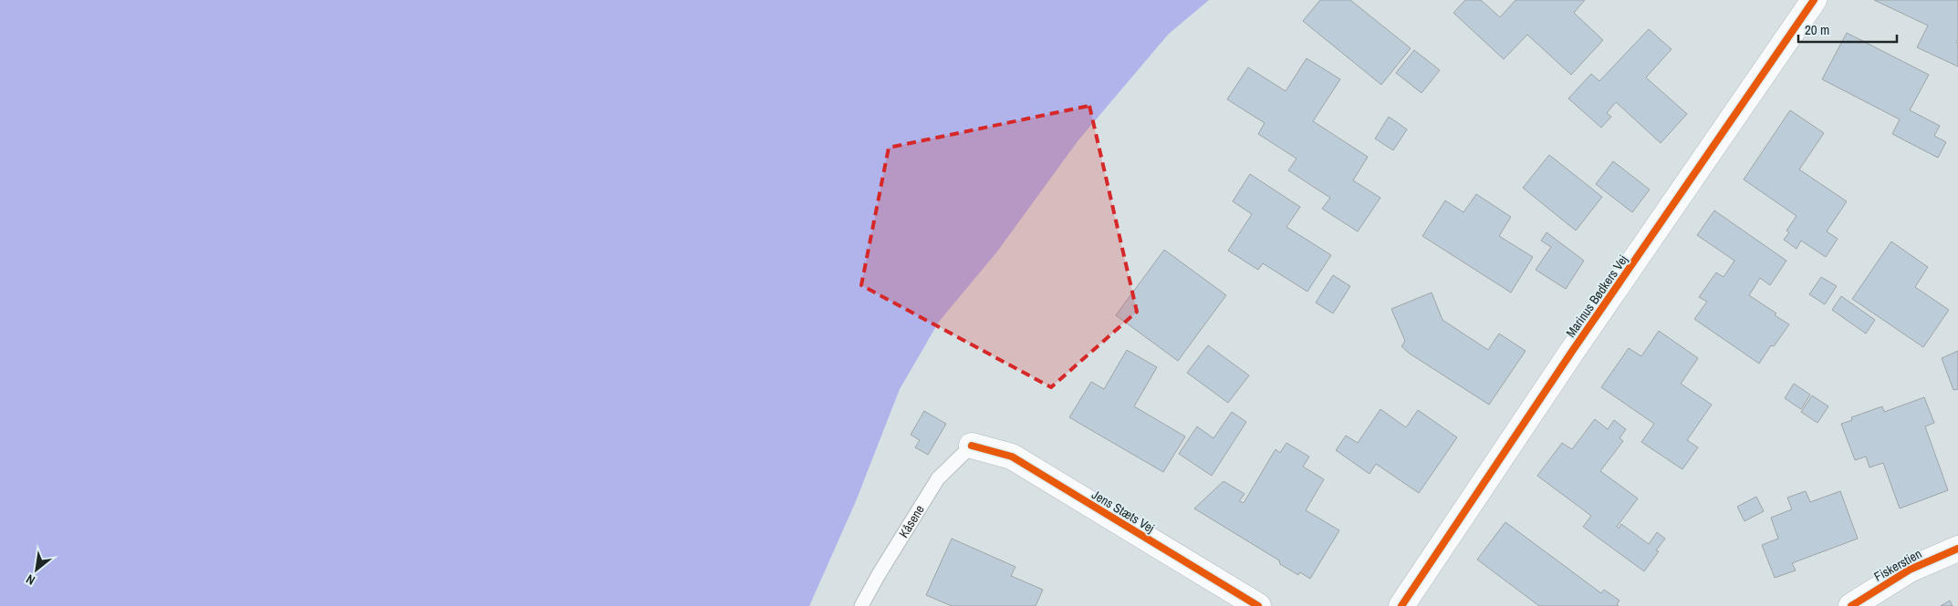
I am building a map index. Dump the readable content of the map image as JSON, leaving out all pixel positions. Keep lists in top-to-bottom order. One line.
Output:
{"streets":{"street":["Marinus Bødkers Vej","Jens Stæts Vej","Fiskerstien"],"lane":["Kåsene"]},"crossings":[["Jens Stæts Vej","Kåsene"]],"scale_bar":"20 m","north":"bottom left"}
